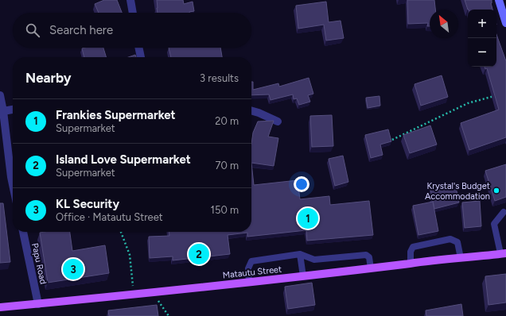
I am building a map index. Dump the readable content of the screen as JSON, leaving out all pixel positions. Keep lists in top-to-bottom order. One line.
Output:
{"streets":{"main road":["Matautu Street"],"street":["Papu Road"]},"crossings":[["Papu Road","Matautu Street"]],"places":["Krystal's Budget Accommodation"],"north":"top left","page":{"map_buttons":["+","−"],"search":"Search here","heading":["Nearby","3 results"],"list":[{"mark":"1","name":"Frankies Supermarket","note":"Supermarket","value":"20 m"},{"mark":"2","name":"Island Love Supermarket","note":"Supermarket","value":"70 m"},{"mark":"3","name":"KL Security","note":"Office · Matautu Street","value":"150 m"}],"pins":["1","2","3"]}}
